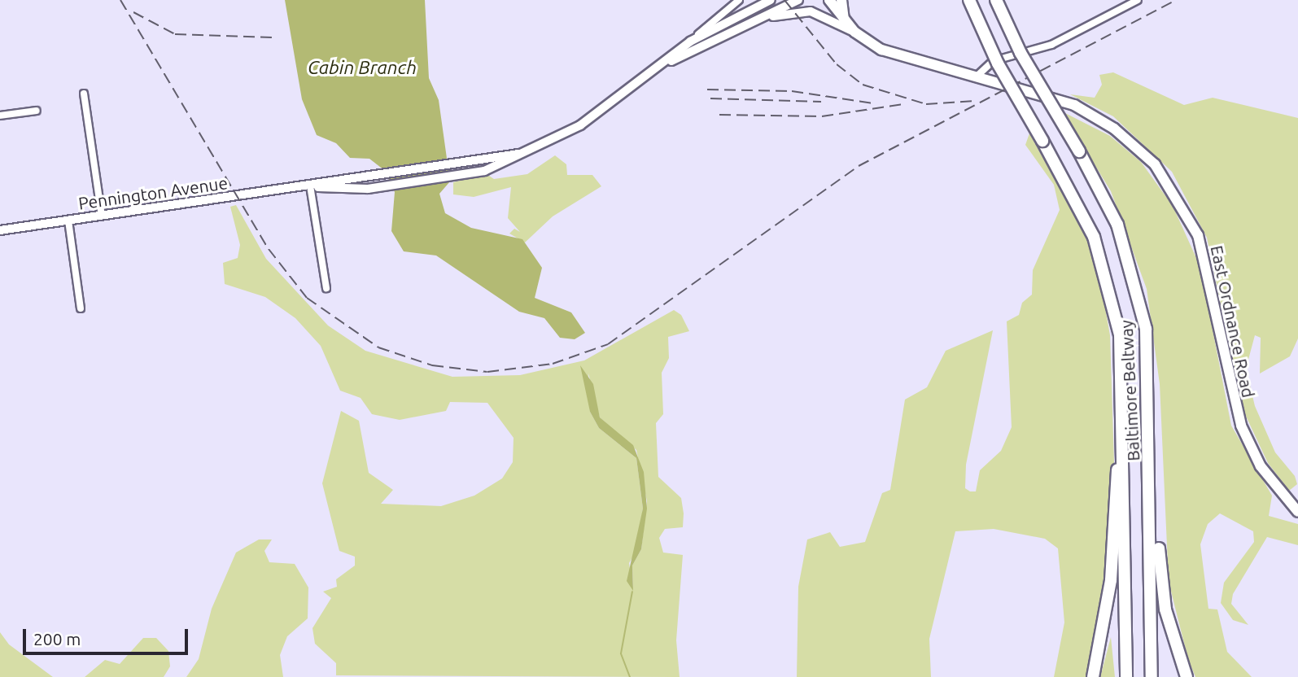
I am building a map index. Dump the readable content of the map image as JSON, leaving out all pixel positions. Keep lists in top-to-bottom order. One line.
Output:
{"streets":{"highway":["Baltimore Beltway"],"main road":["Pennington Avenue","East Ordnance Road"]},"water":["Cabin Branch"],"scale_bar":"200 m"}
